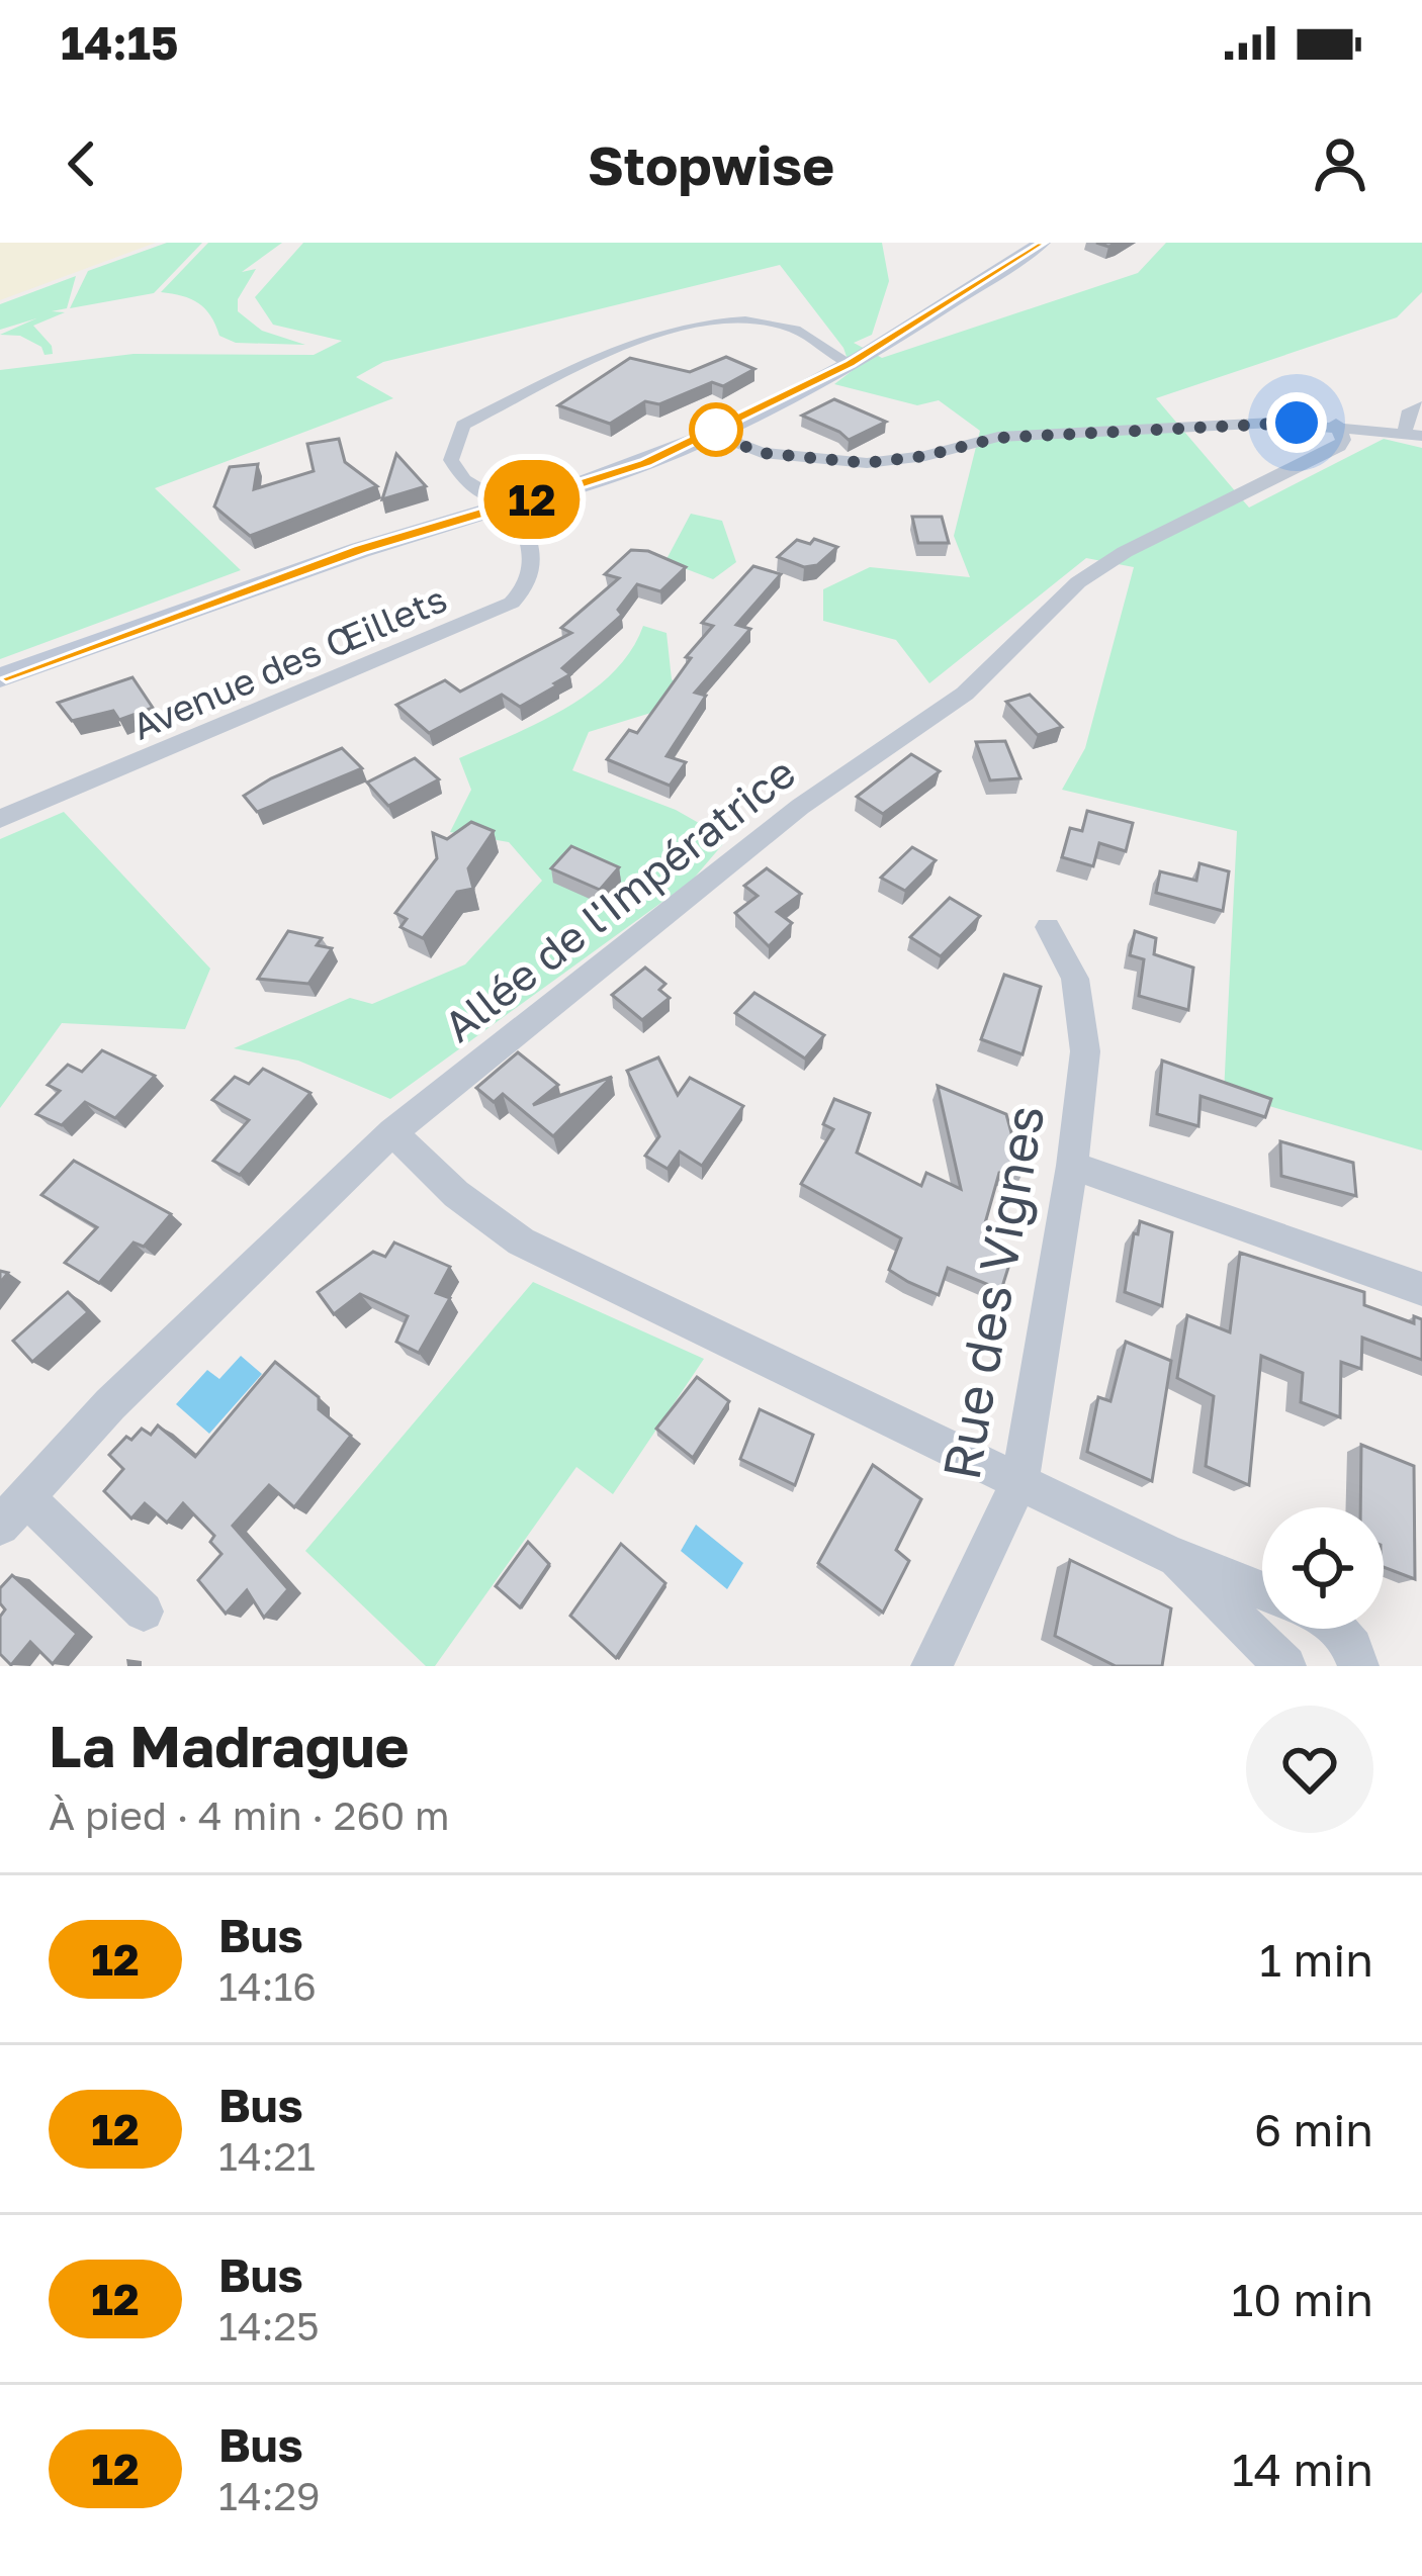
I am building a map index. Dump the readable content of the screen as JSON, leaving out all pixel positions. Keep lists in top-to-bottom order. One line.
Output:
{"streets":{"street":["Avenue des Œillets","Allée de l'Impératrice","Rue des Vignes"]},"lines":["bus line 12"],"page":{"status":"14:15","header":"Stopwise","on_map":"12","heading":["La Madrague","À pied · 4 min · 260 m"],"list":[{"mark":"12","name":"Bus","note":"14:16","value":"1 min"},{"mark":"12","name":"Bus","note":"14:21","value":"6 min"},{"mark":"12","name":"Bus","note":"14:25","value":"10 min"},{"mark":"12","name":"Bus","note":"14:29","value":"14 min"}]}}
